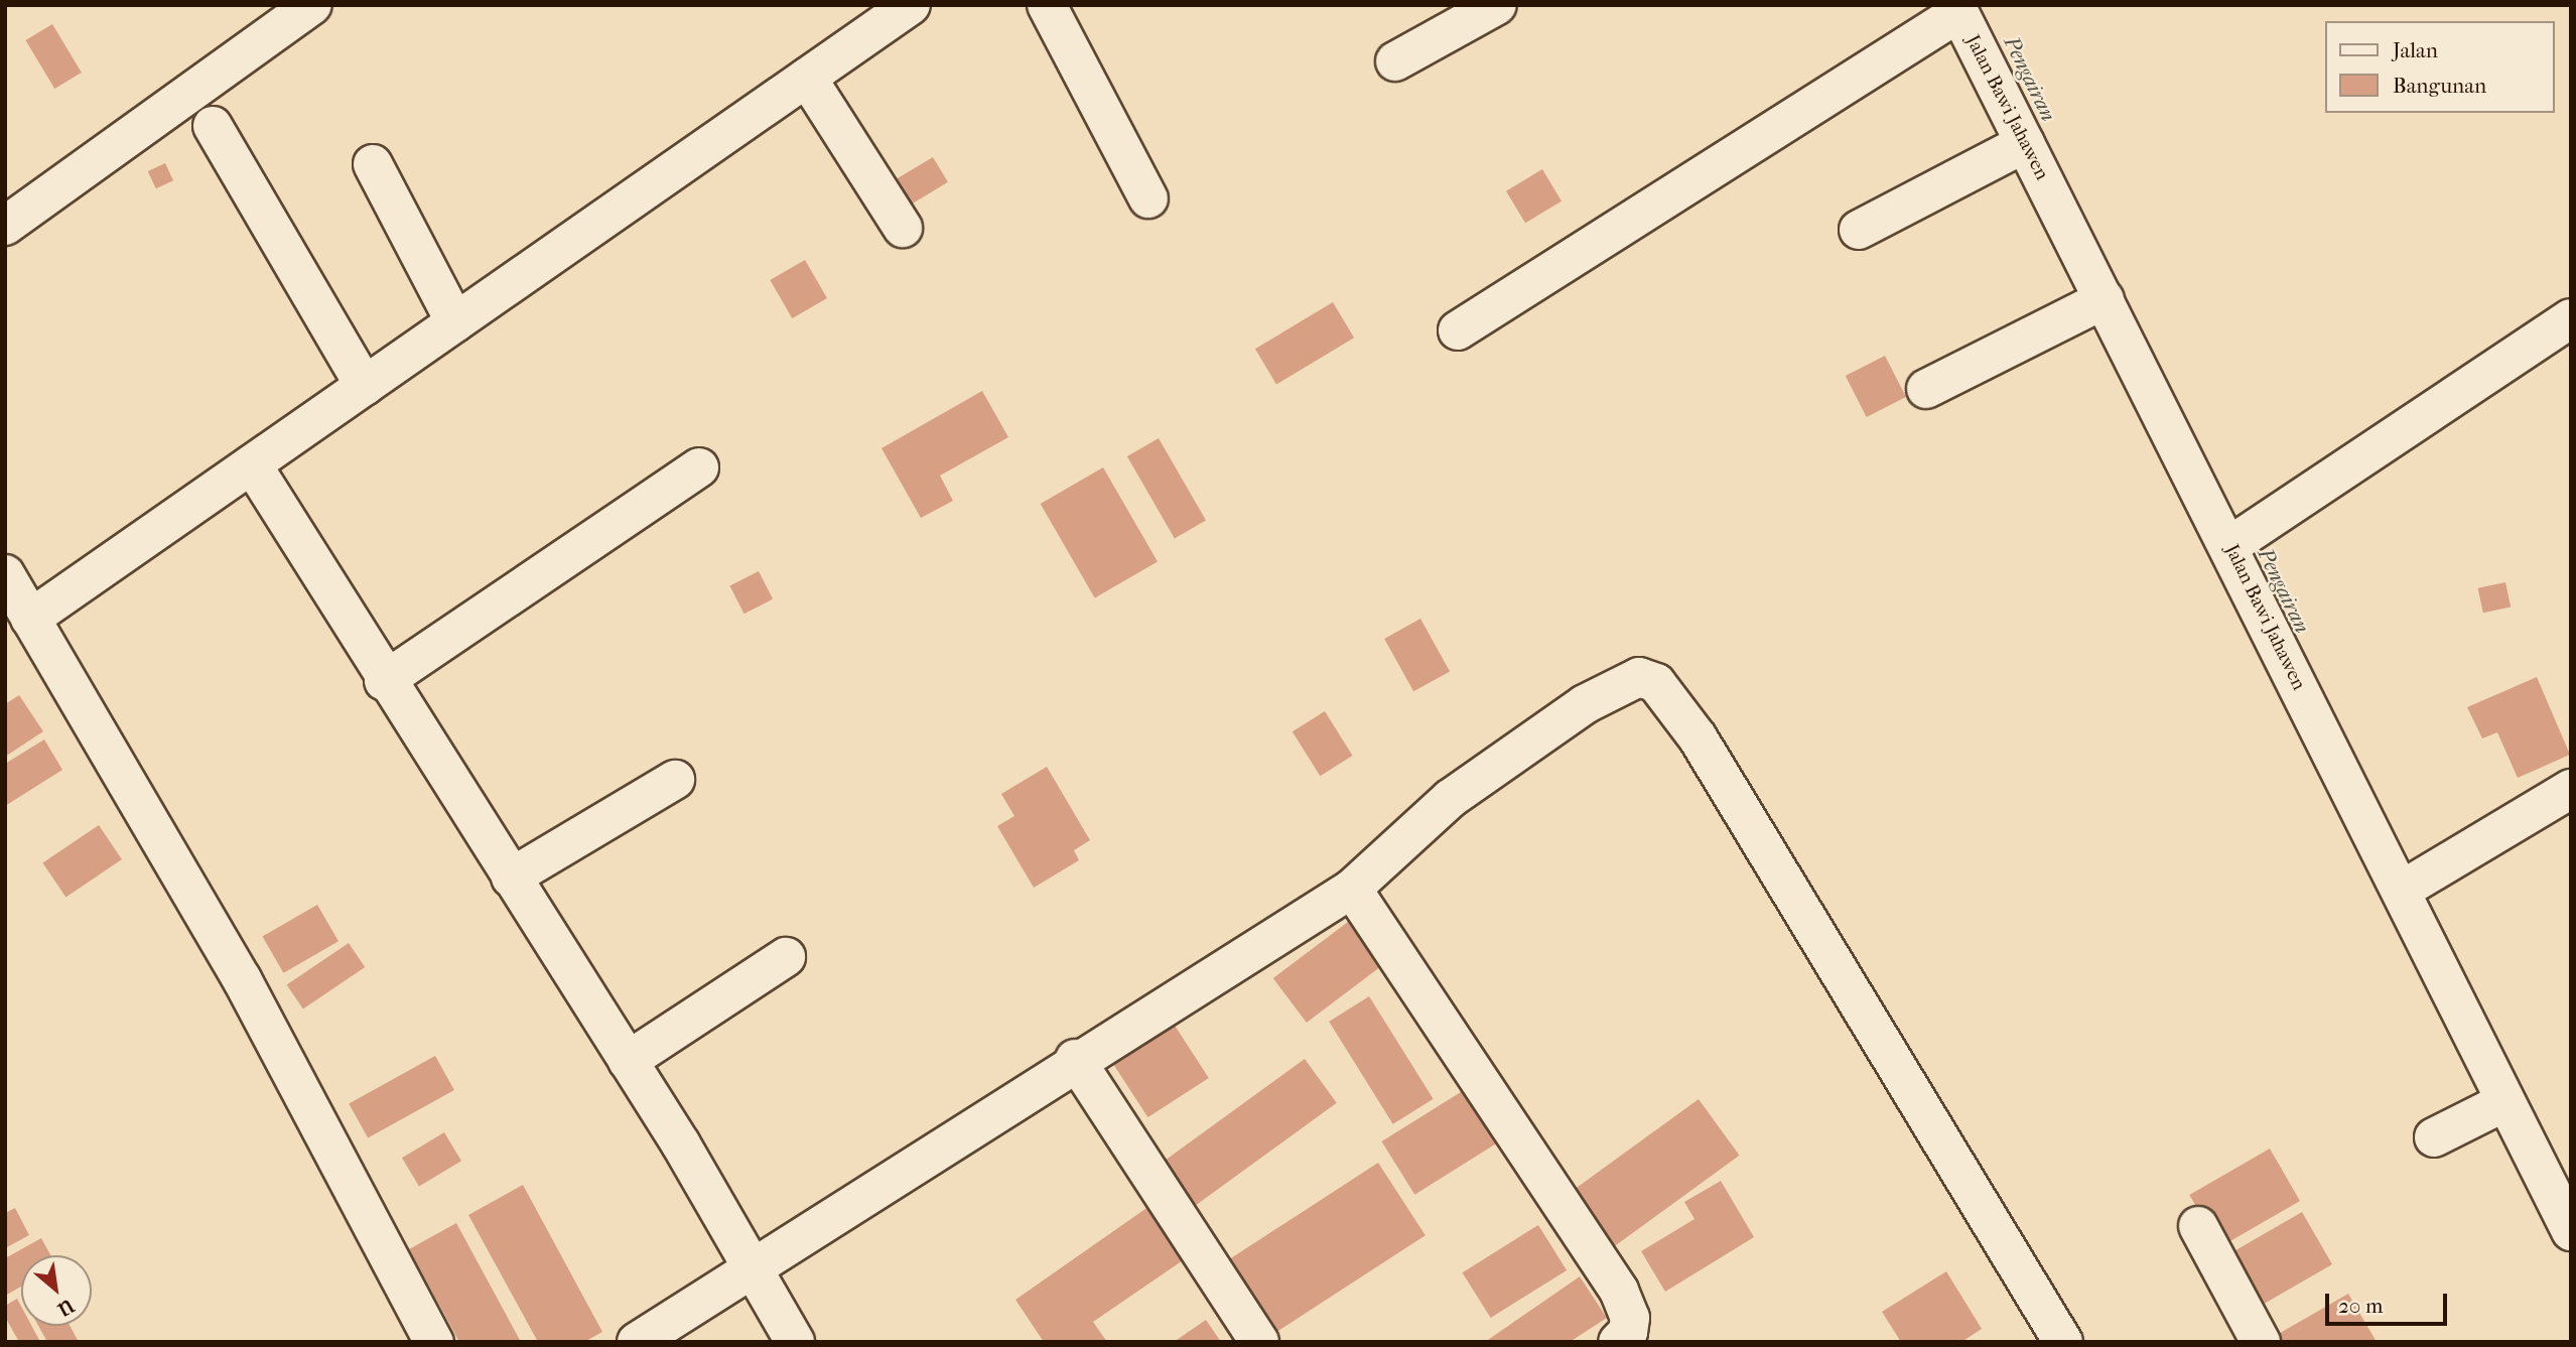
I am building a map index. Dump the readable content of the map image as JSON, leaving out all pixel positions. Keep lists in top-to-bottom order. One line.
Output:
{"streets":{"street":["Jalan Bawi Jahawen"]},"water":["Pengairan"],"legend":["Jalan","Bangunan"],"scale_bar":"20 m","north":"bottom right"}
